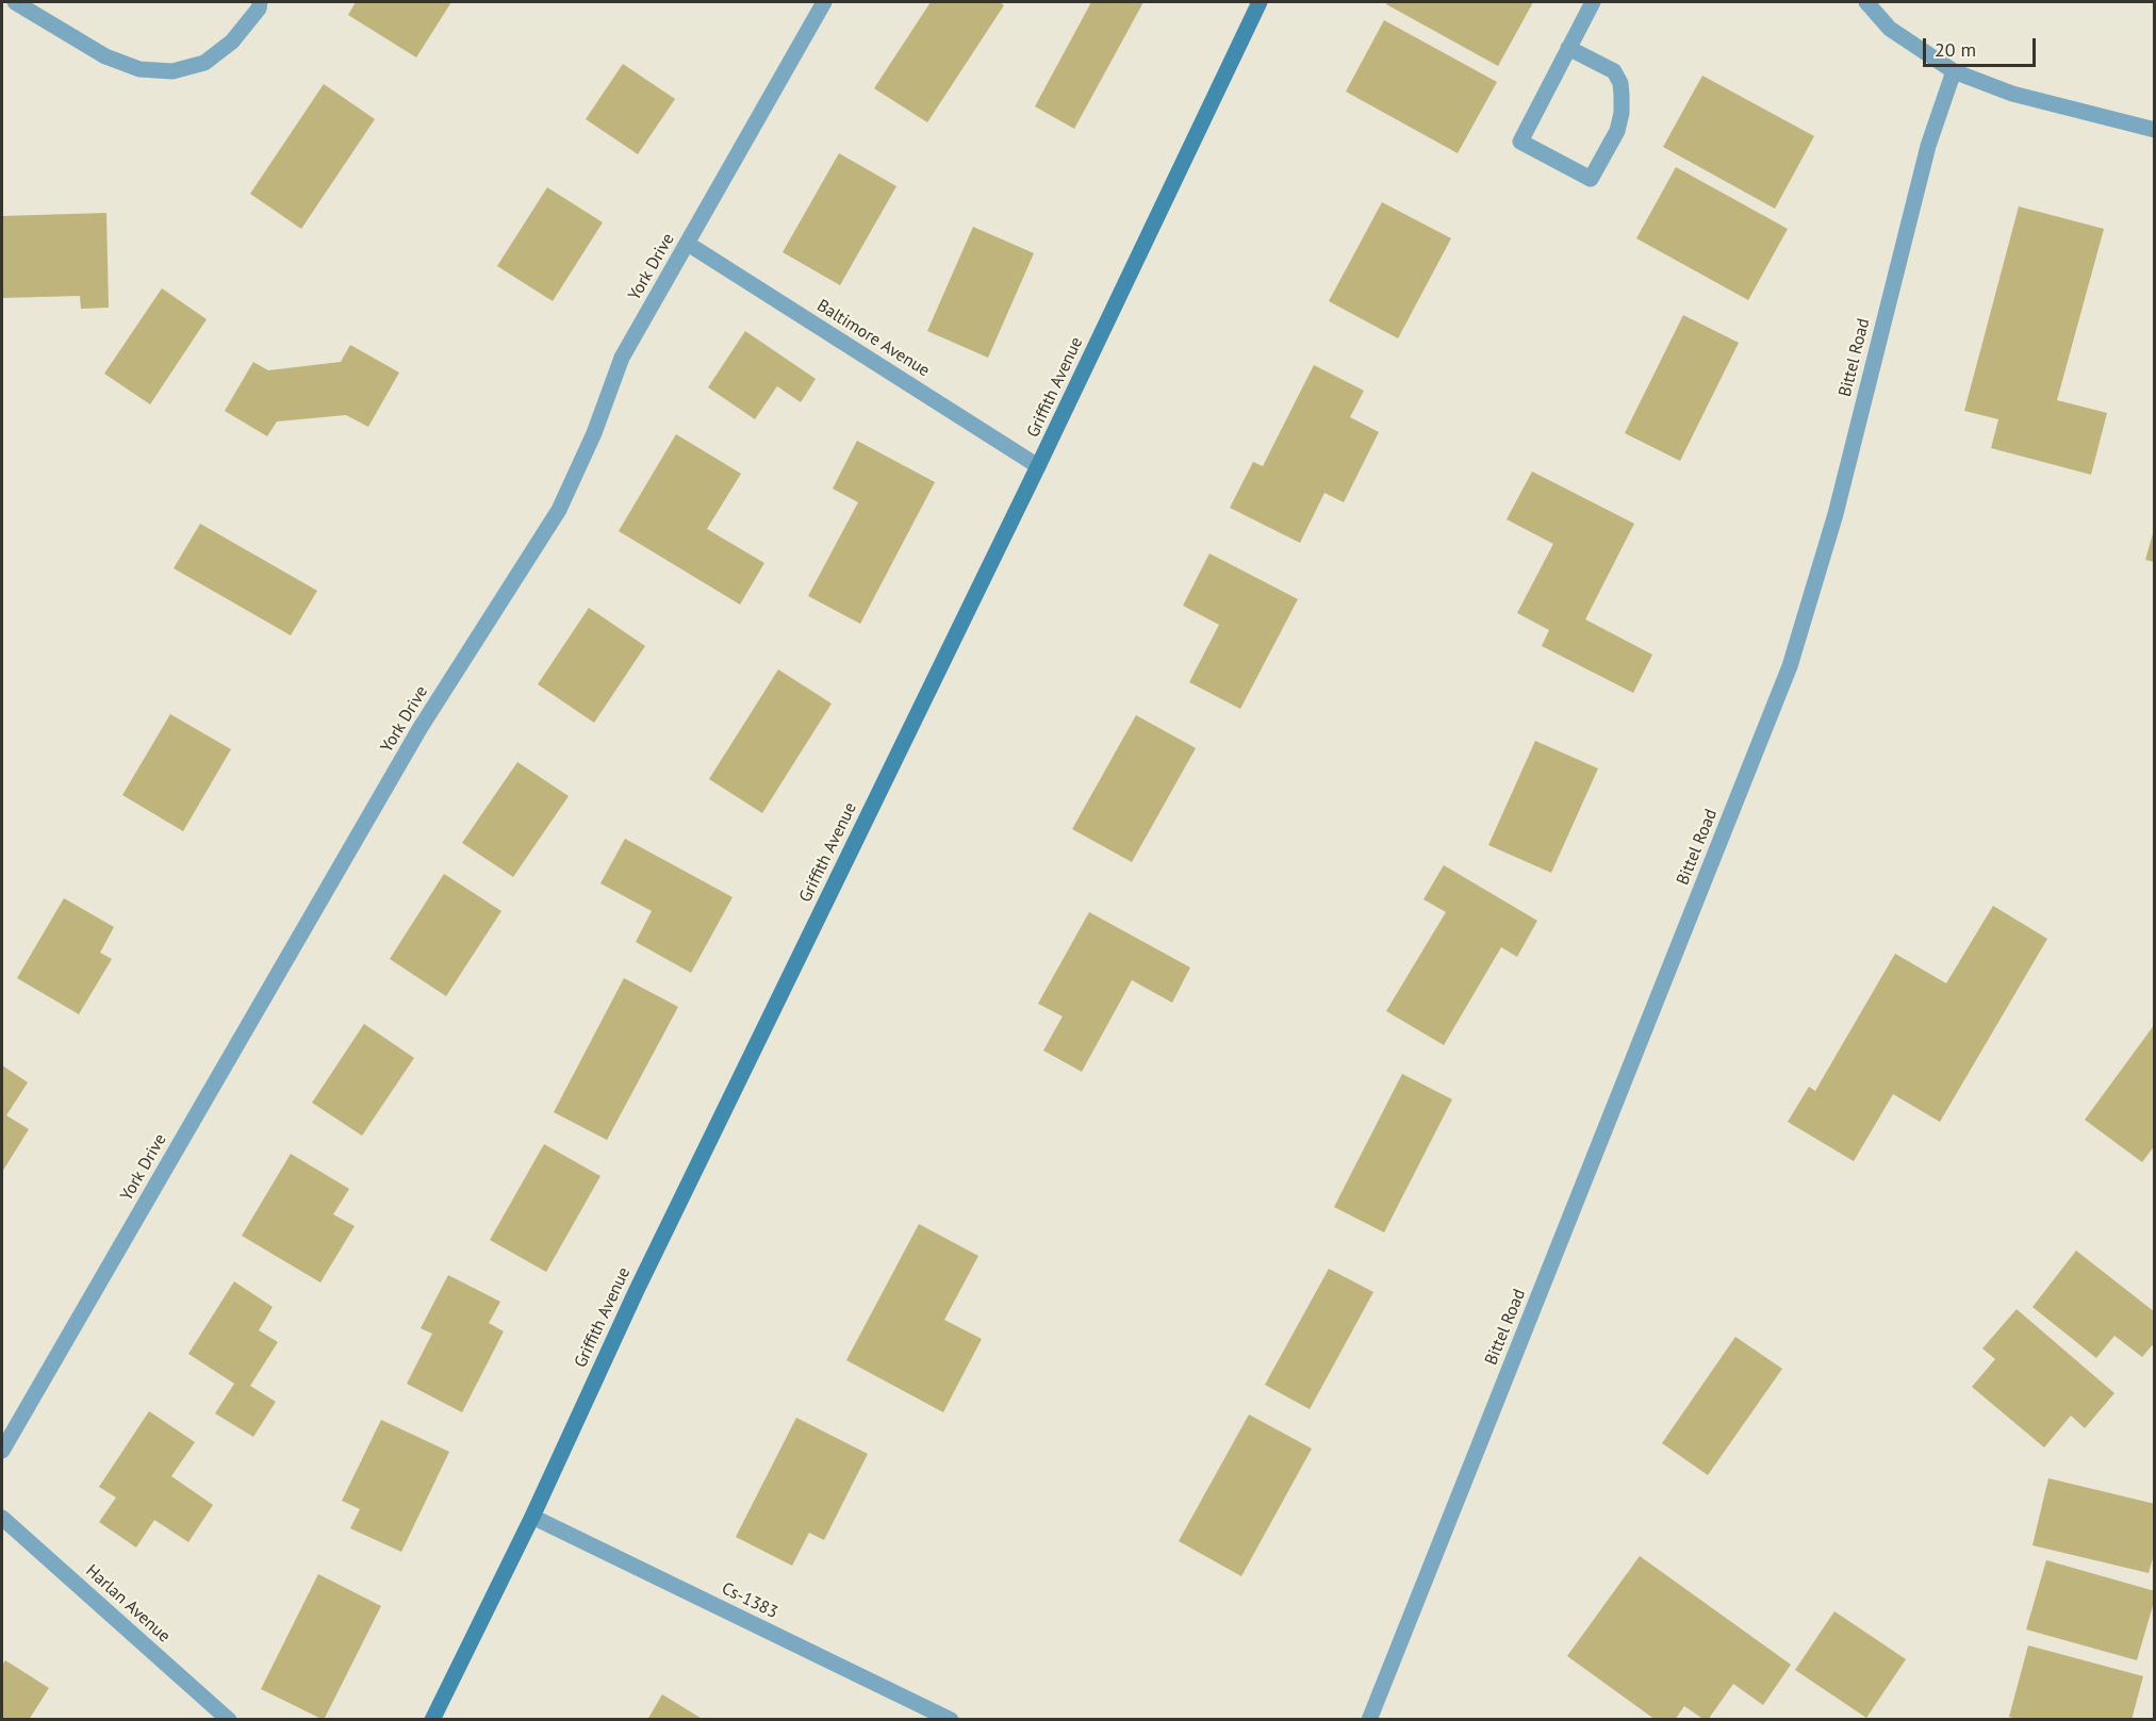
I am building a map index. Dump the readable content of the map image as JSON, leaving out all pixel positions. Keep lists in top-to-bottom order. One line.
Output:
{"streets":{"street":["York Drive","Baltimore Avenue","Bittel Road","Griffith Avenue","Cs-1383","Harlan Avenue"]},"crossings":[["York Drive","Baltimore Avenue"],["Baltimore Avenue","Griffith Avenue"],["Griffith Avenue","Cs-1383"]],"scale_bar":"20 m"}
